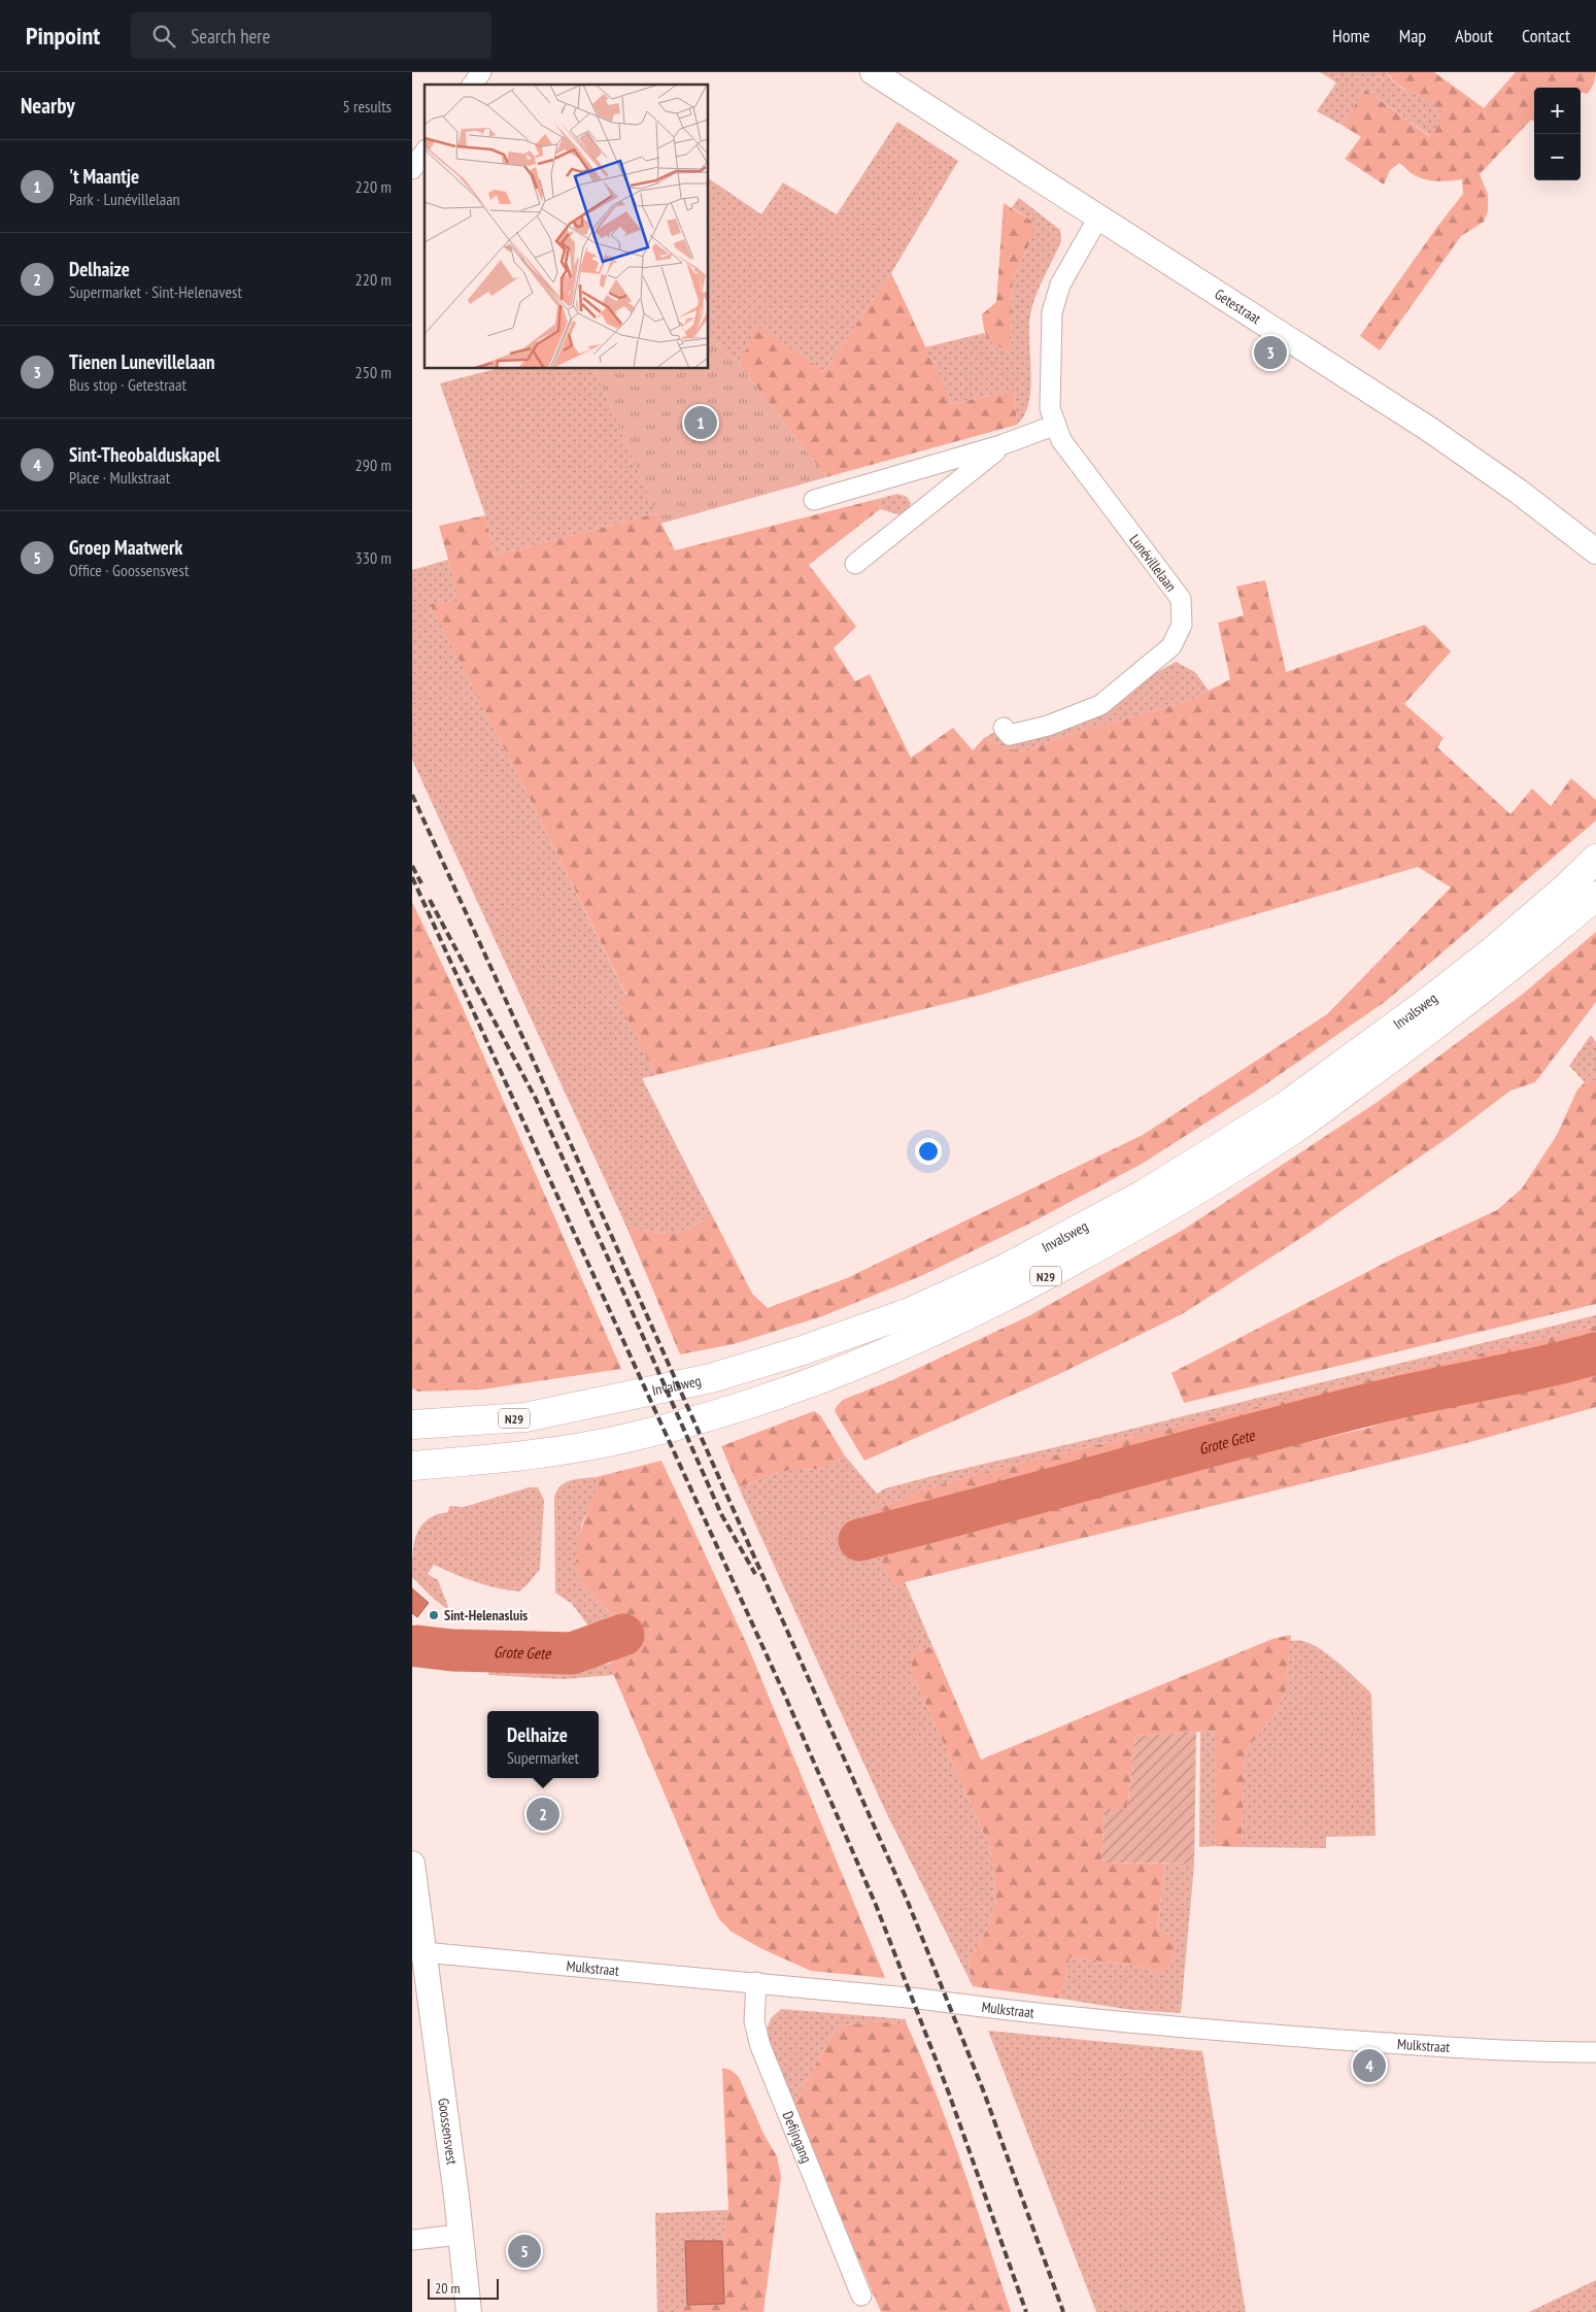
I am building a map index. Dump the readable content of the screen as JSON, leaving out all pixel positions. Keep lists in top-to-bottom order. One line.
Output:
{"streets":{"main road":["Invalsweg","N29"],"street":["Getestraat","Lunévillelaan","Mulkstraat","Goossensvest","Defijngang"]},"crossings":[["Getestraat","Lunévillelaan"],["Mulkstraat","Goossensvest"],["Mulkstraat","Defijngang"]],"water":["Grote Gete"],"places":["Sint-Helenasluis"],"scale_bar":"20 m","page":{"header":"Pinpoint","search":"Search here","nav":["Home","Map","About","Contact"],"heading":["Nearby","5 results"],"map_buttons":["+","−"],"list":[{"mark":"1","name":"'t Maantje","note":"Park · Lunévillelaan","value":"220 m"},{"mark":"2","name":"Delhaize","note":"Supermarket · Sint-Helenavest","value":"220 m"},{"mark":"3","name":"Tienen Lunevillelaan","note":"Bus stop · Getestraat","value":"250 m"},{"mark":"4","name":"Sint-Theobalduskapel","note":"Place · Mulkstraat","value":"290 m"},{"mark":"5","name":"Groep Maatwerk","note":"Office · Goossensvest","value":"330 m"}],"pins":["3","1","2","4","5"],"popup":["Delhaize","Supermarket"],"scale":"20 m"}}
